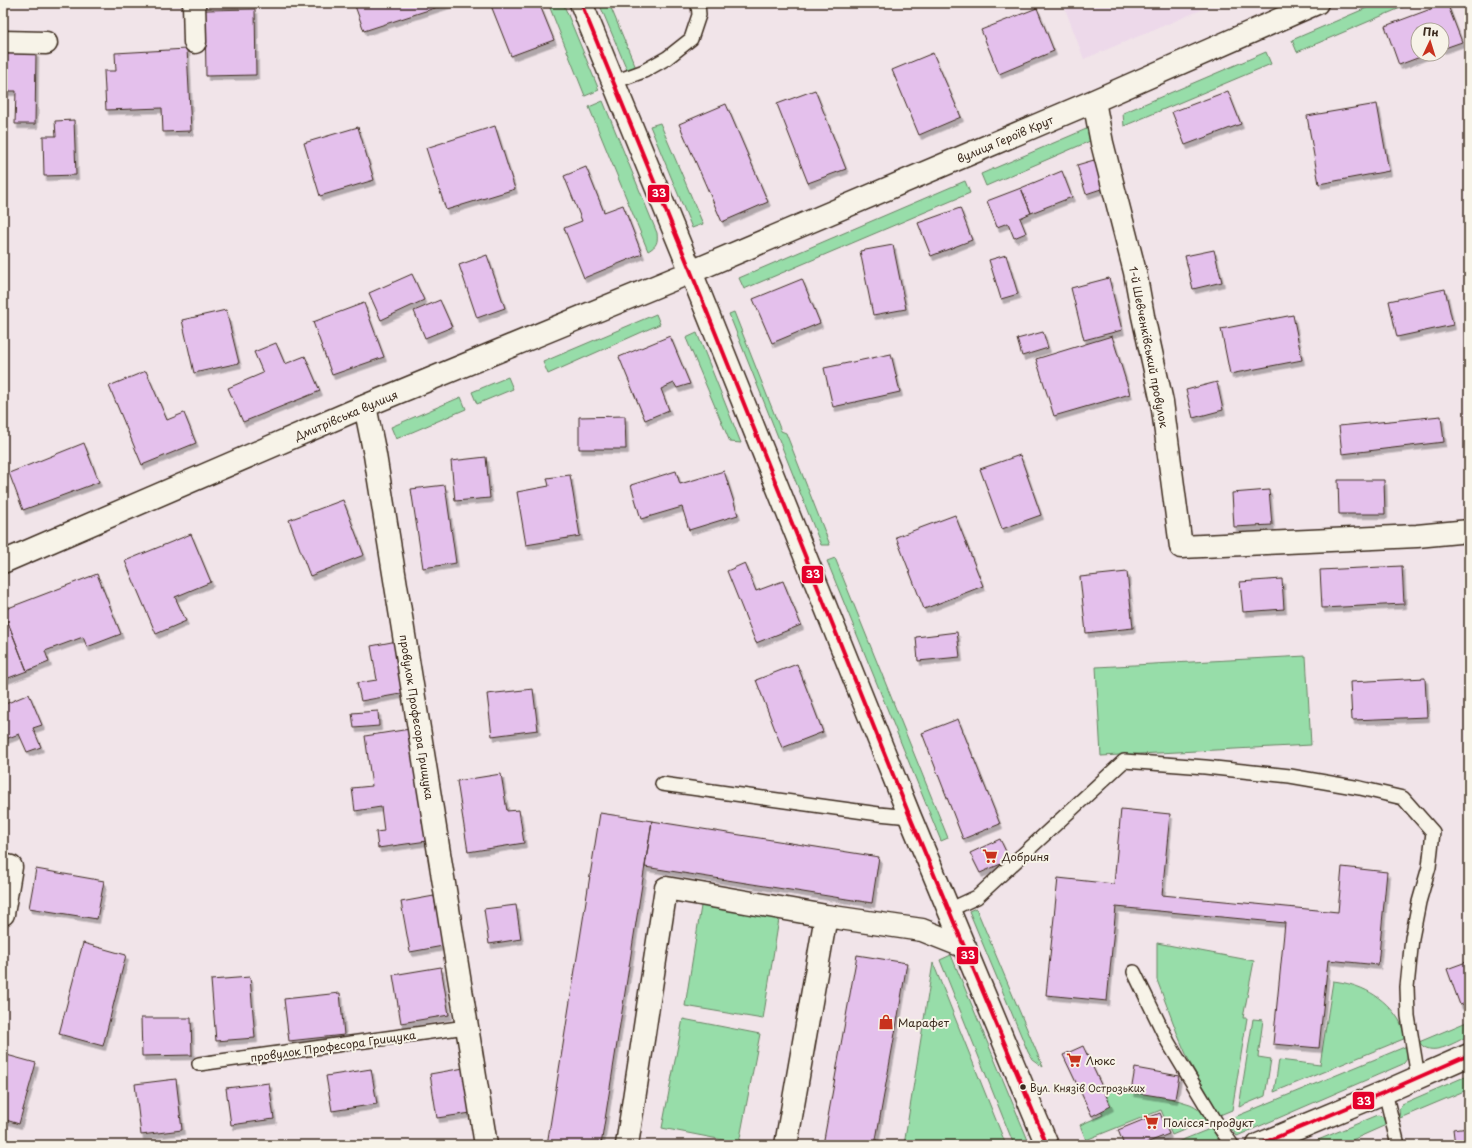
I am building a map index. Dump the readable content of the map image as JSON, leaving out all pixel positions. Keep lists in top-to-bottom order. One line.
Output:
{"streets":{"street":["вулиця Героїв Крут","1-й Шевченківський провулок","Дмитрівська вулиця","провулок Професора Грищука"]},"crossings":[["вулиця Героїв Крут","1-й Шевченківський провулок"],["вулиця Героїв Крут","Дмитрівська вулиця"],["Дмитрівська вулиця","провулок Професора Грищука"]],"places":{"supermarket":["Добриня","Люкс","Полісся-продукт"],"shop":["Марафет"],"other":["Вул. Князів Острозьких"]},"lines":["transit line 33"],"north":"top"}
